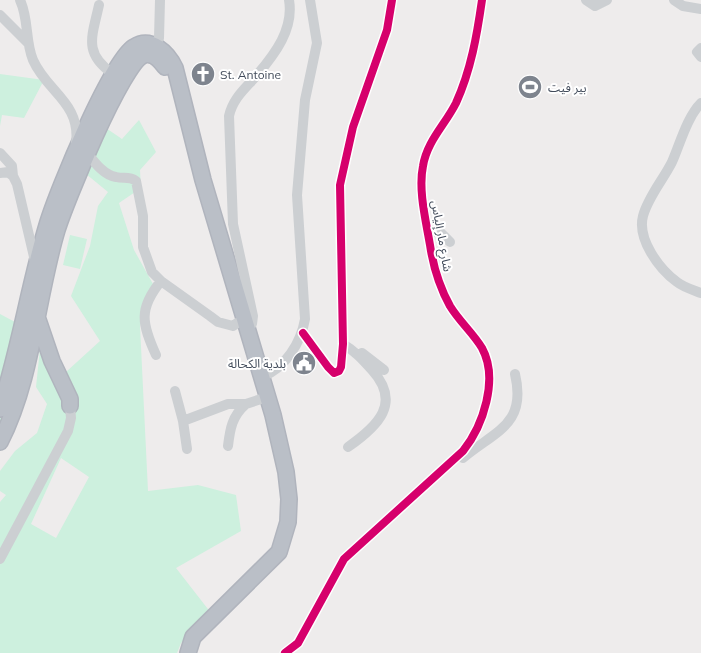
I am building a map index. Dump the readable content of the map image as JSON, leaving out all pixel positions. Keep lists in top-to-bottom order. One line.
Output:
{"streets":{"street":["شارع مار إلياس"]},"places":{"church":["St. Antoine"],"sports":["بير فيت"],"public building":["بلدية الكحالة"]}}
